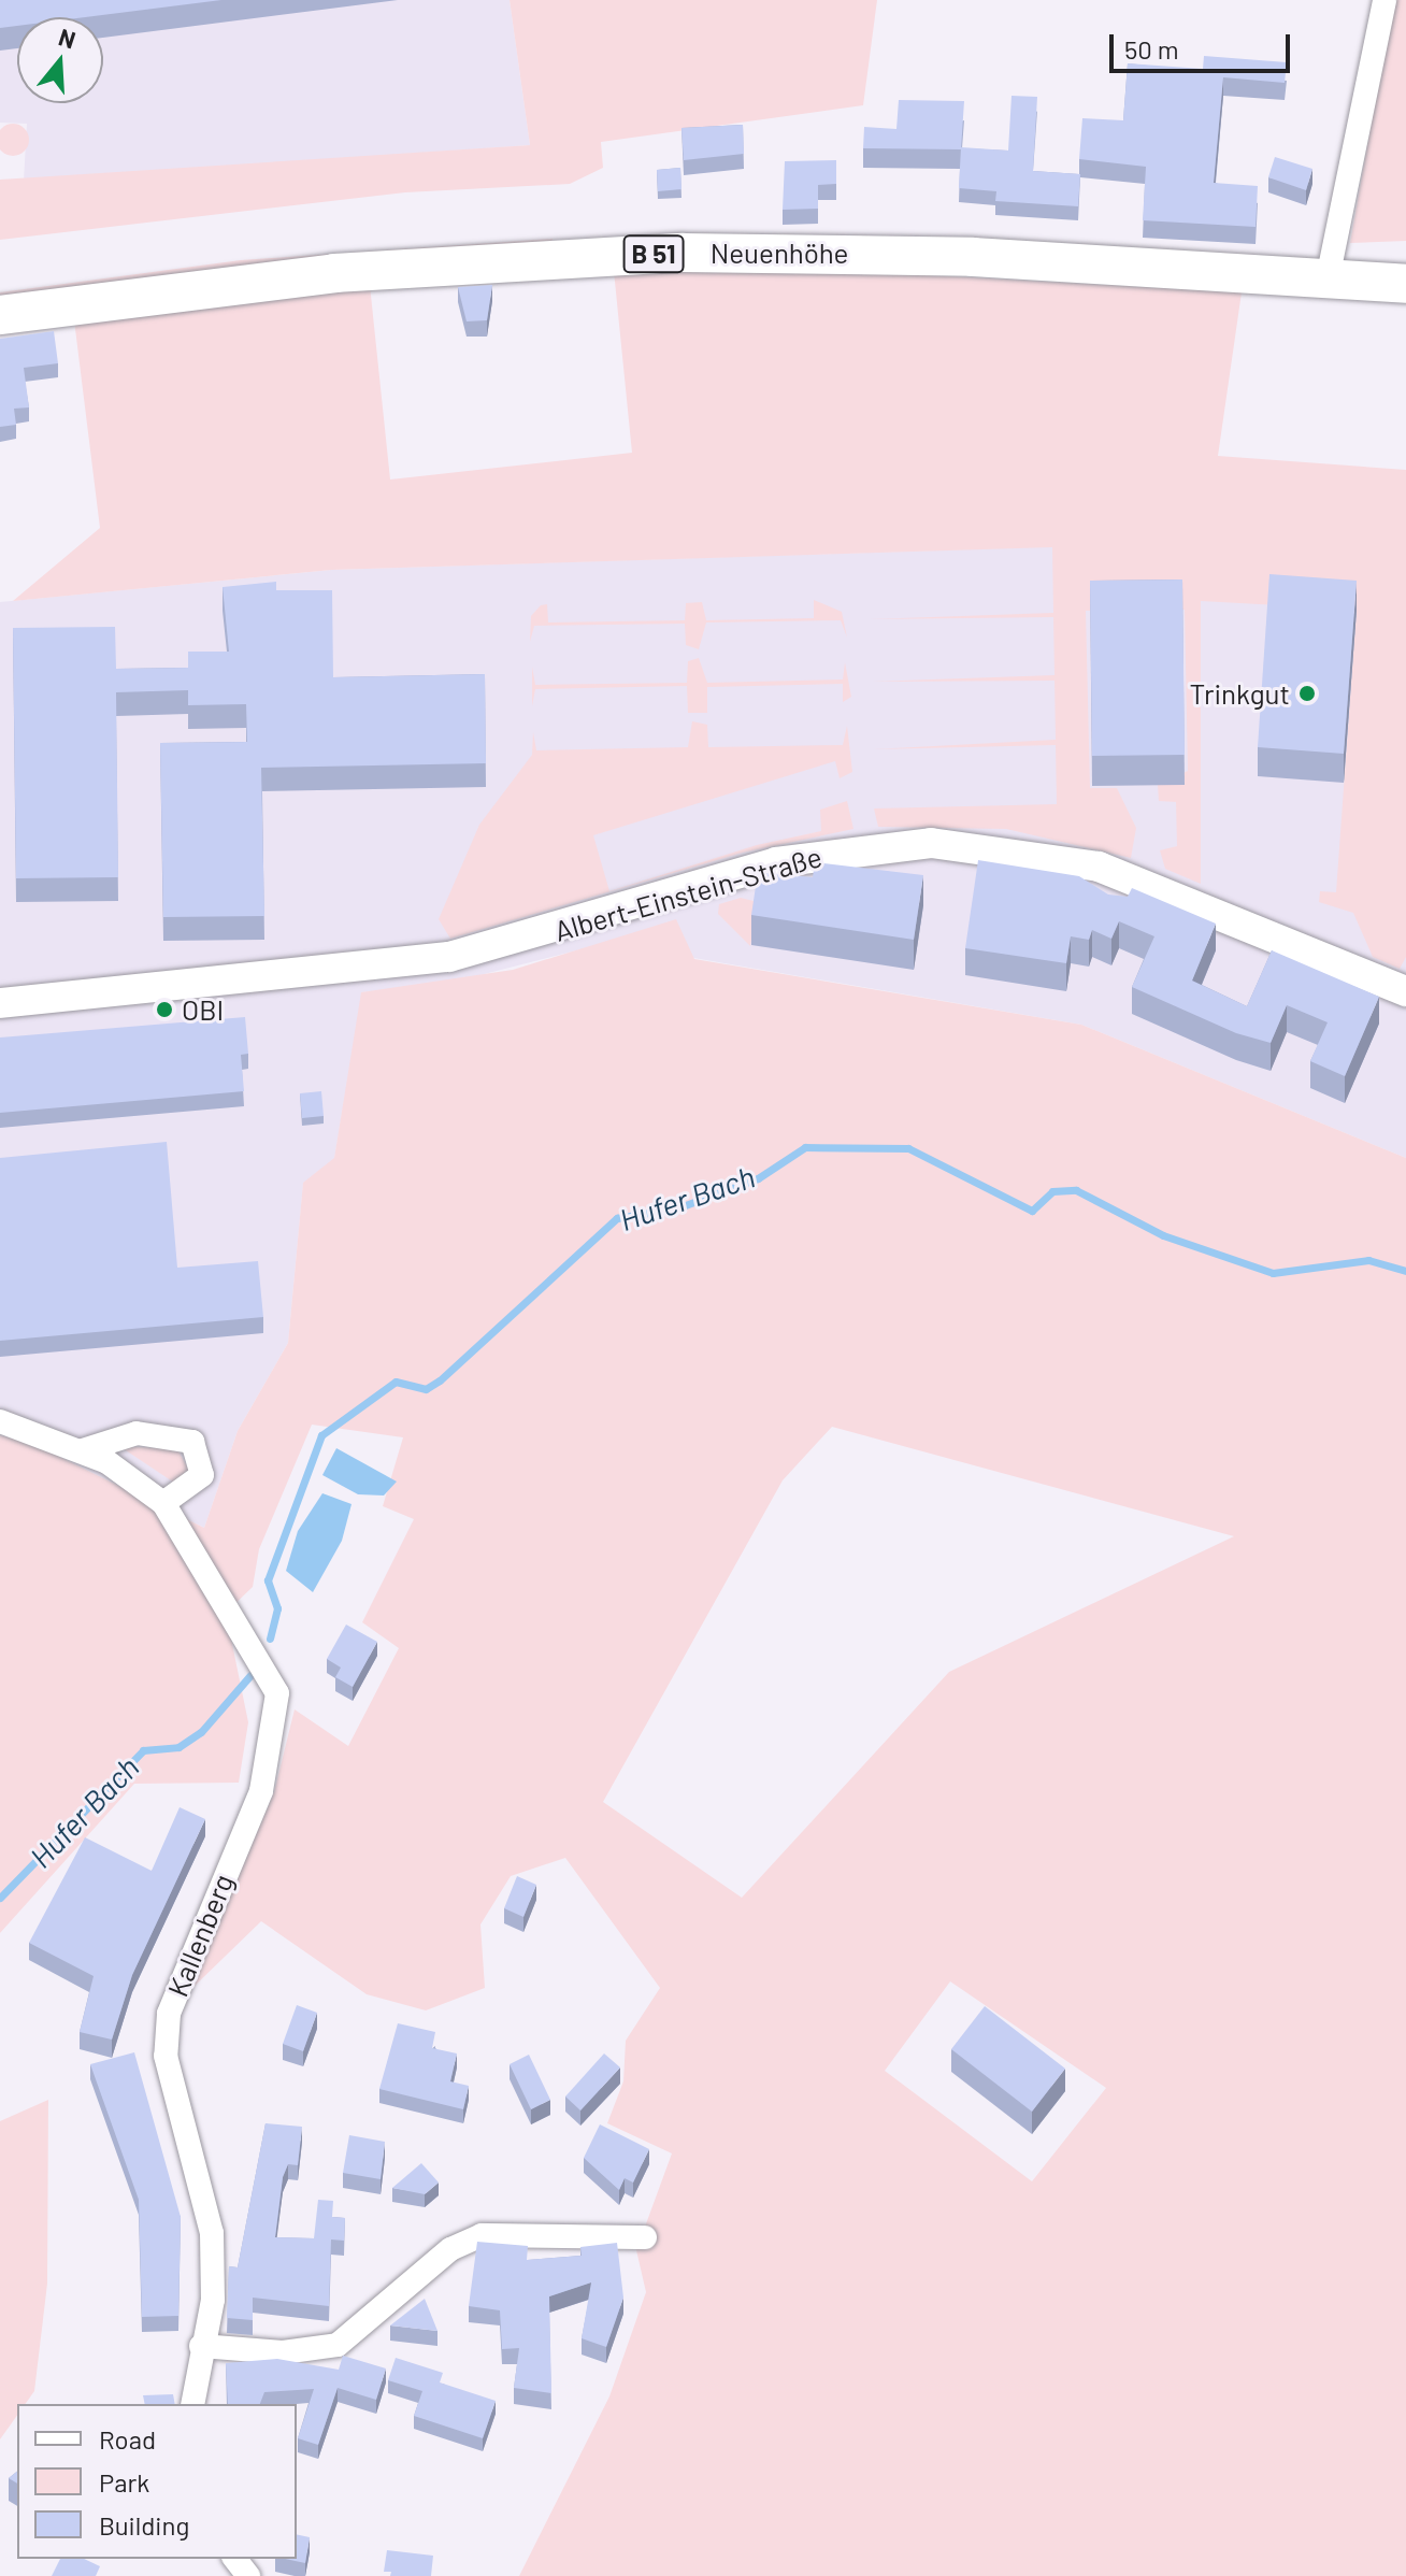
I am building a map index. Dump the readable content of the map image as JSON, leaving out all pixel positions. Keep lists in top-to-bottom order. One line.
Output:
{"streets":{"main road":["Neuenhöhe","B 51"],"street":["Albert-Einstein-Straße","Kallenberg"]},"water":["Hufer Bach"],"places":["Trinkgut","OBI"],"legend":["Road","Park","Building"],"scale_bar":"50 m","north":"top"}
